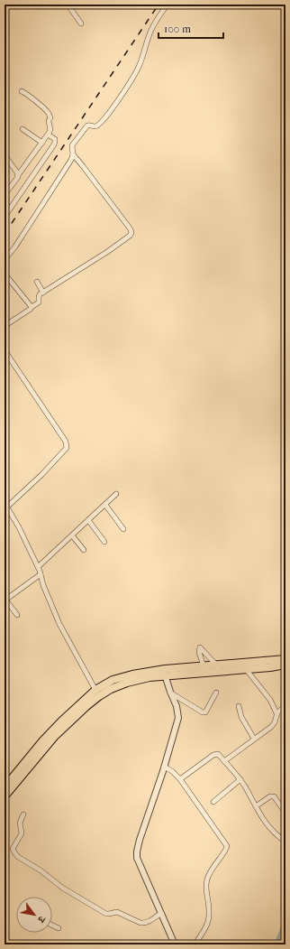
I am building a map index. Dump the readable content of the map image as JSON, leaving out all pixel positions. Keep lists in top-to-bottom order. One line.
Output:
{"scale_bar":"100 m","north":"bottom right"}
